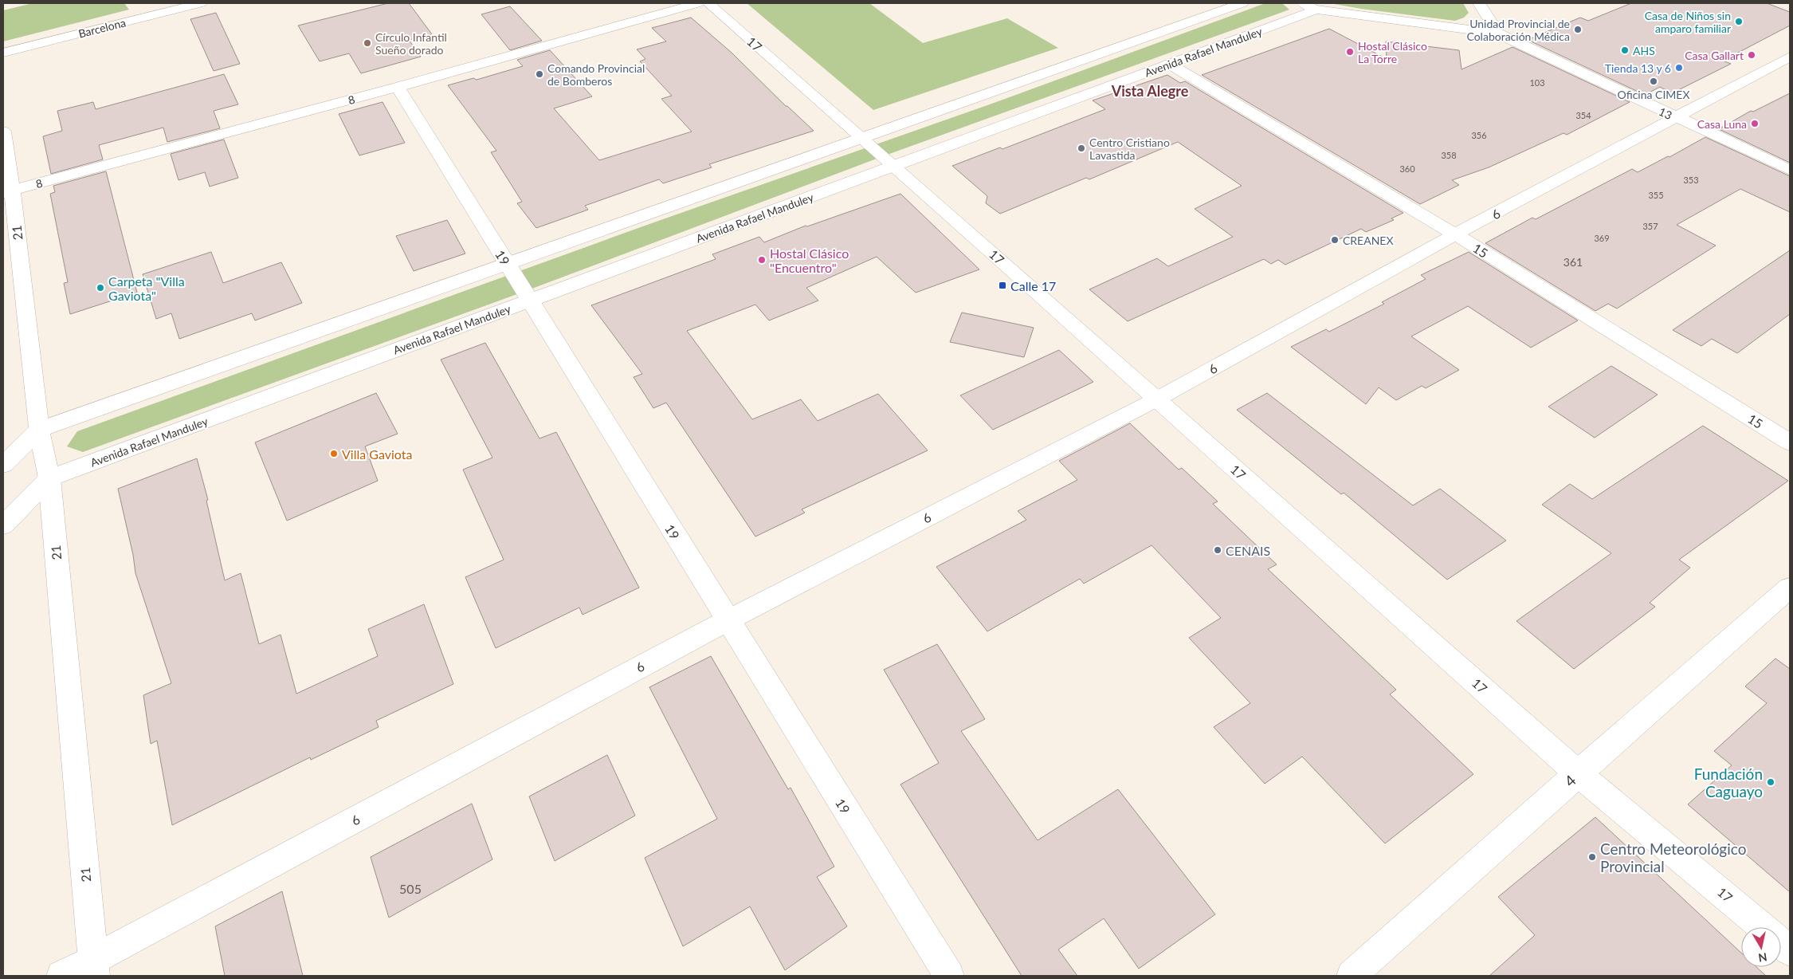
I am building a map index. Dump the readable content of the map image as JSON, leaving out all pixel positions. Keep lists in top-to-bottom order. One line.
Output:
{"streets":{"street":["Barcelona","17","Avenida Rafael Manduley","8","13","6","21","15","19","4"]},"crossings":[["17","Avenida Rafael Manduley"],["17","6"],["17","4"],["Avenida Rafael Manduley","13"],["Avenida Rafael Manduley","21"],["Avenida Rafael Manduley","15"],["Avenida Rafael Manduley","19"],["8","21"],["8","19"],["13","6"],["6","21"],["6","15"],["6","19"]],"districts":["Vista Alegre"],"places":{"other":["Casa de Niños sin amparo familiar","Unidad Provincial de Colaboración Médica","Círculo Infantil Sueño dorado","AHS","Hostal Clásico La Torre","Casa Gallart","Tienda 13 y 6","Comando Provincial de Bomberos","Oficina CIMEX","Casa Luna","Centro Cristiano Lavastida","CREANEX","Hostal Clásico \"Encuentro\"","Carpeta \"Villa Gaviota\"","Villa Gaviota","CENAIS","Fundación Caguayo","Centro Meteorológico Provincial"],"transit":["Calle 17"]},"house_numbers":["103","354","356","358","360","353","355","357","369","361","505"],"north":"bottom"}
